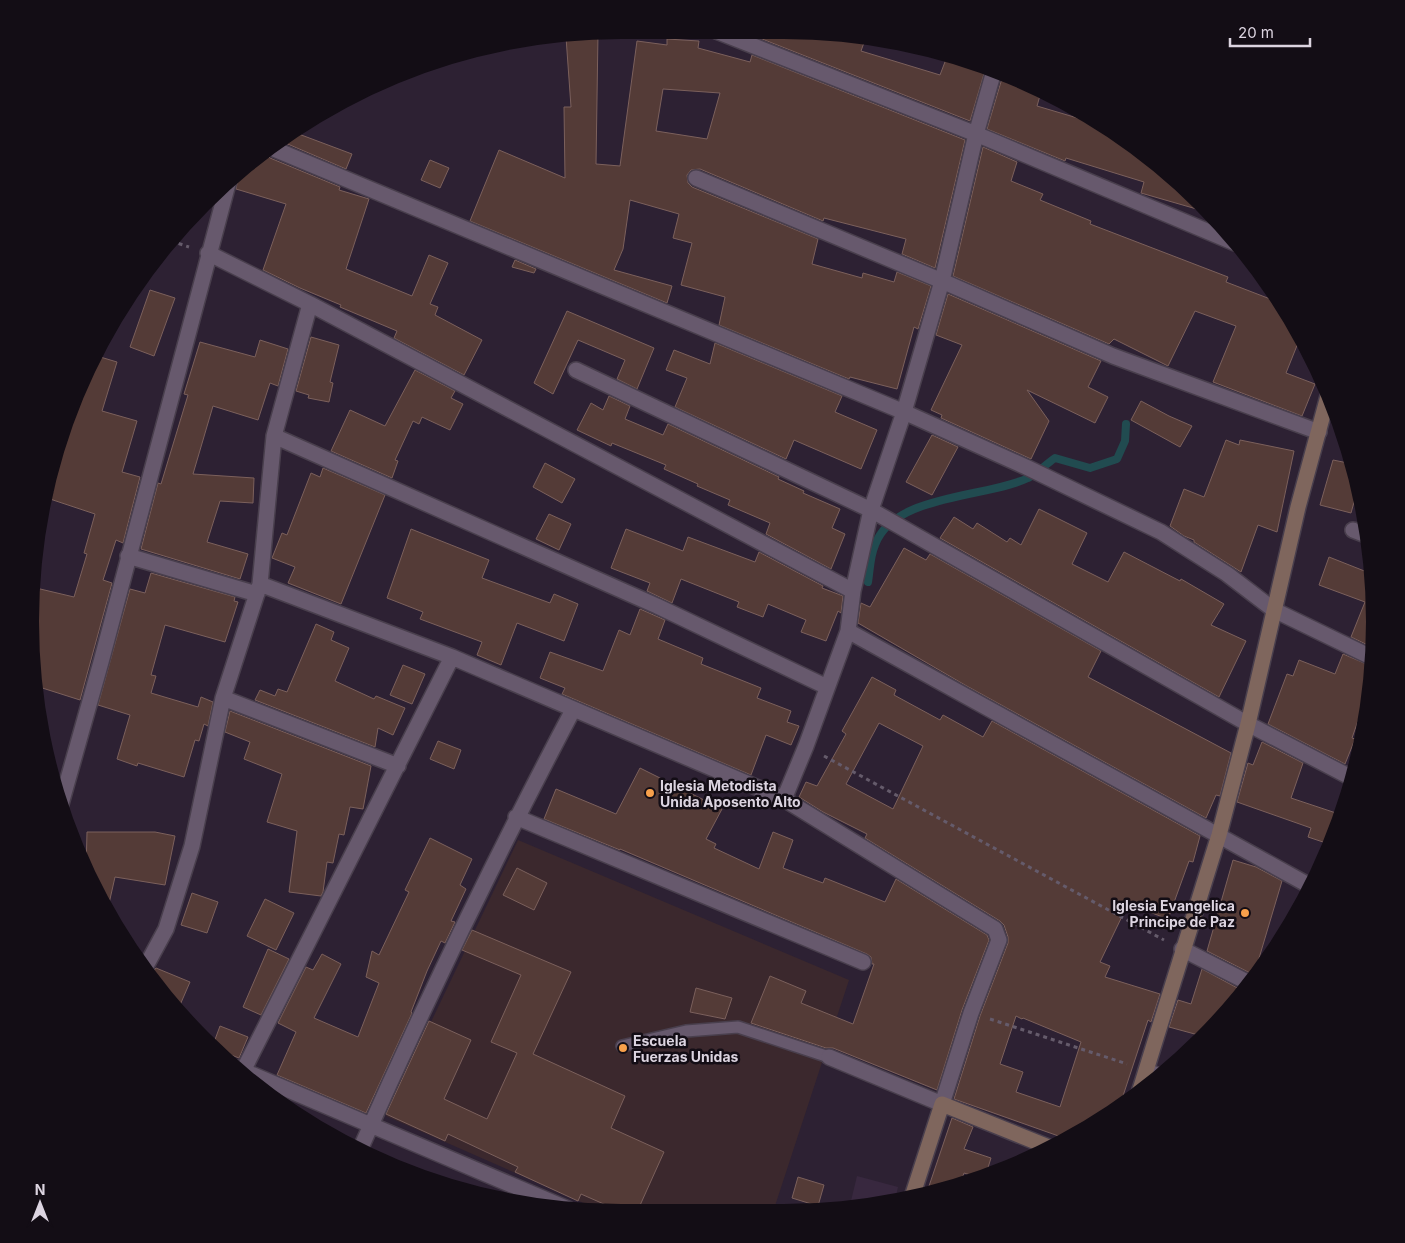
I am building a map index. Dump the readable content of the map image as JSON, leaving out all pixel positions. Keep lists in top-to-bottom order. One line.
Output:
{"places":["Iglesia Metodista Unida Aposento Alto","Iglesia Evangelica Principe de Paz","Escuela Fuerzas Unidas"],"scale_bar":"20 m","north":"top"}
